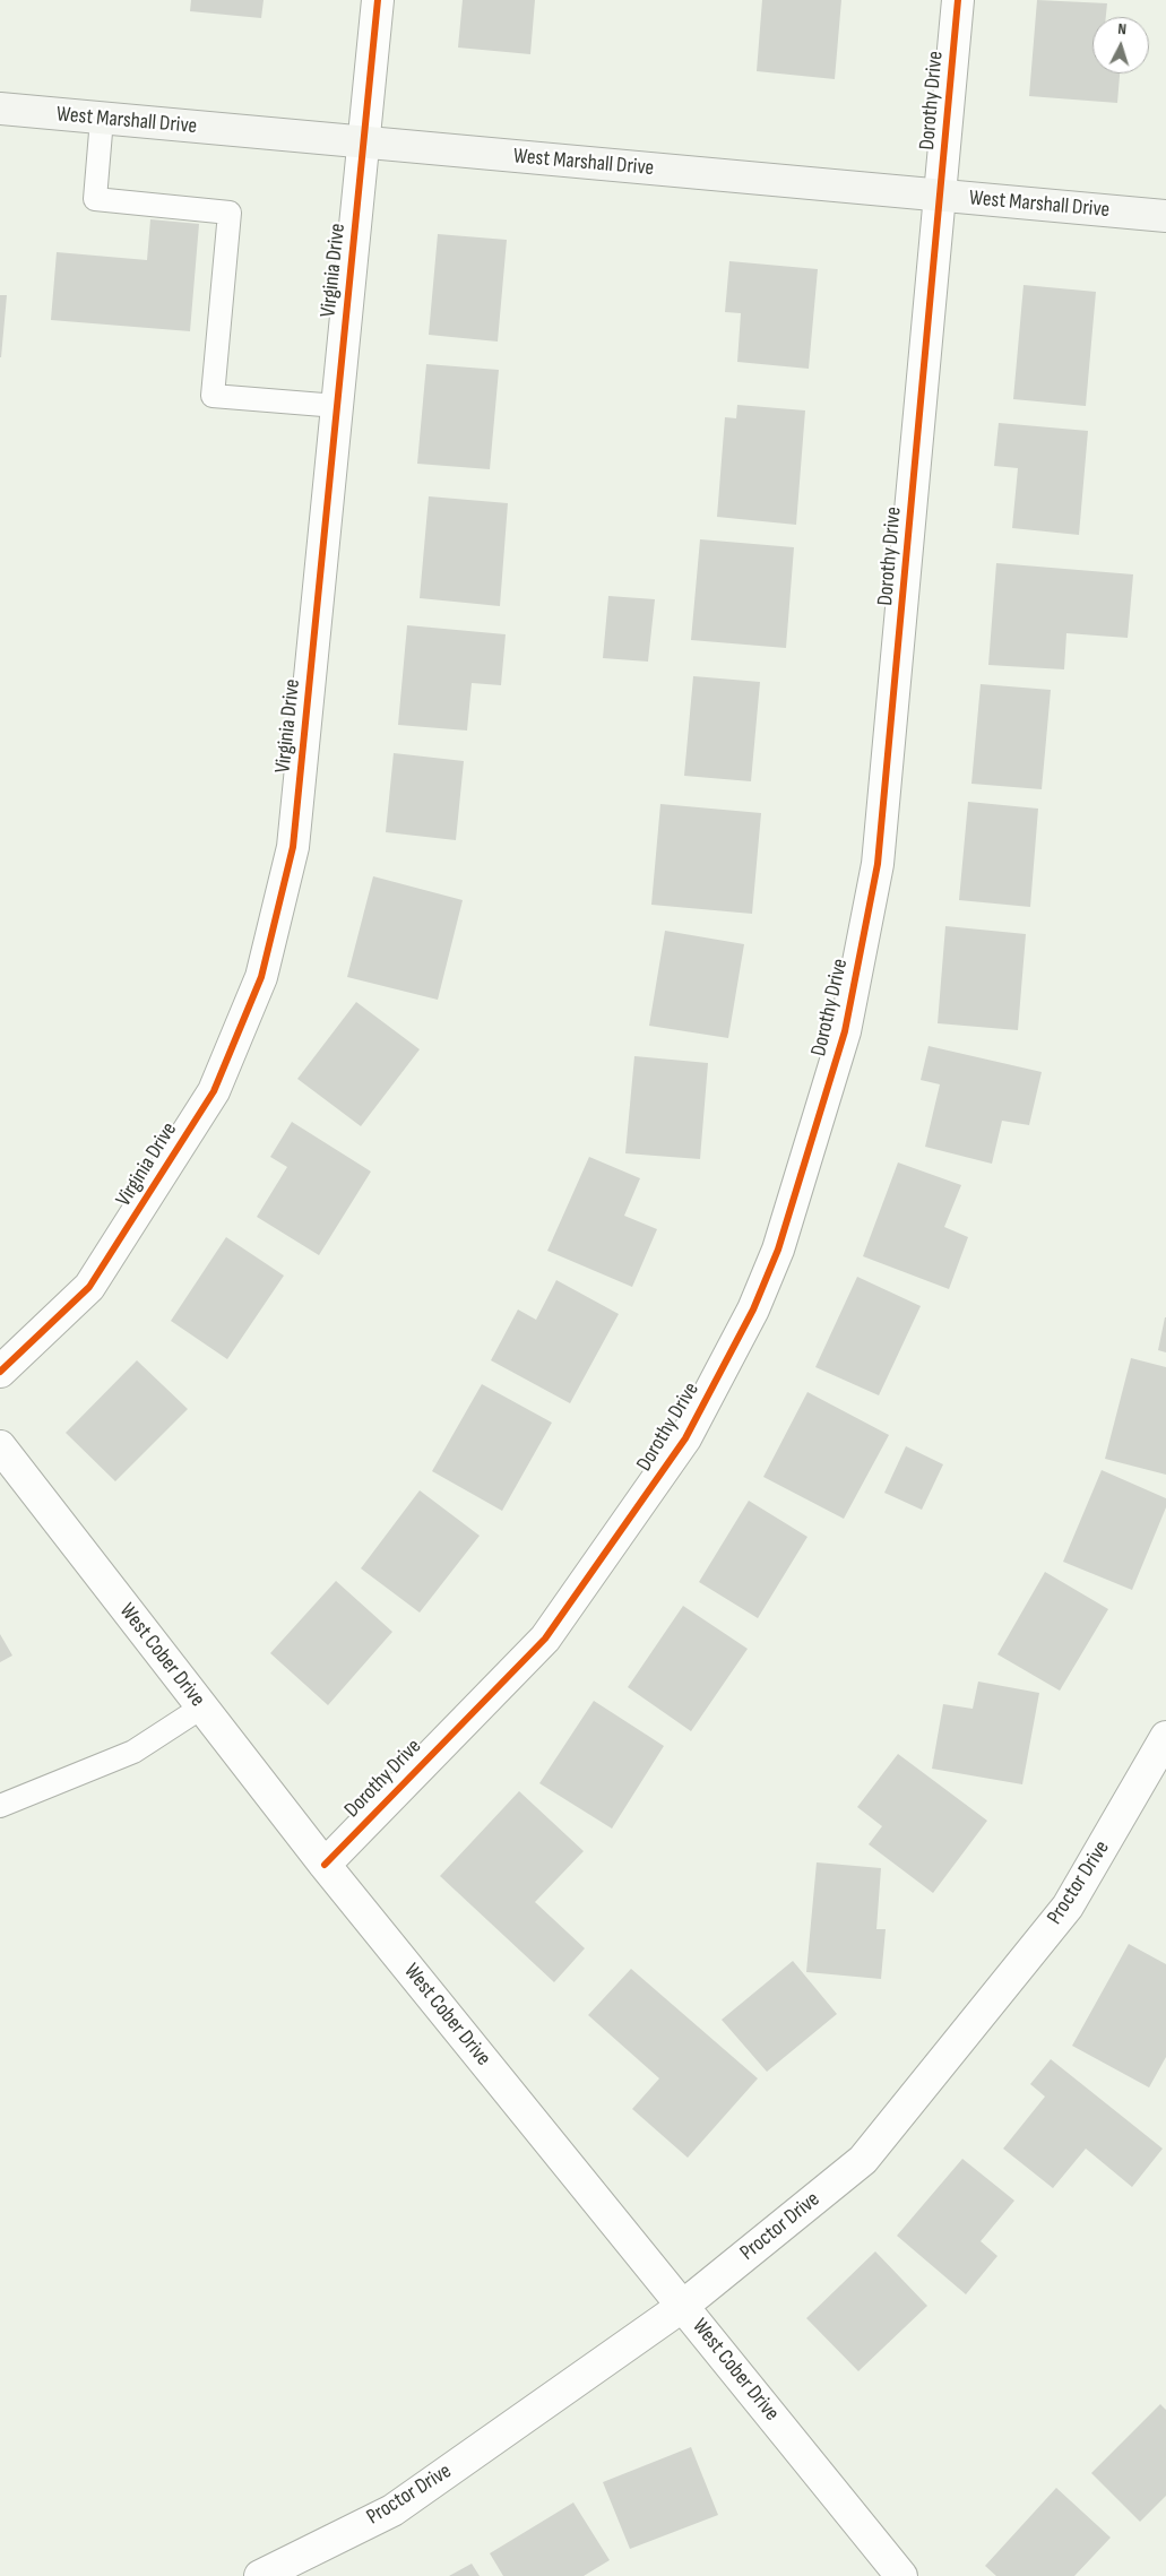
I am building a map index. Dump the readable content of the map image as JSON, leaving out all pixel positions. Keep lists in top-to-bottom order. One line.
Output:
{"streets":{"main road":["West Marshall Drive"],"street":["Dorothy Drive","Virginia Drive","West Cober Drive","Proctor Drive"]},"crossings":[["Dorothy Drive","West Marshall Drive"],["Dorothy Drive","West Cober Drive"],["West Marshall Drive","Virginia Drive"],["West Cober Drive","Proctor Drive"]],"north":"top"}
